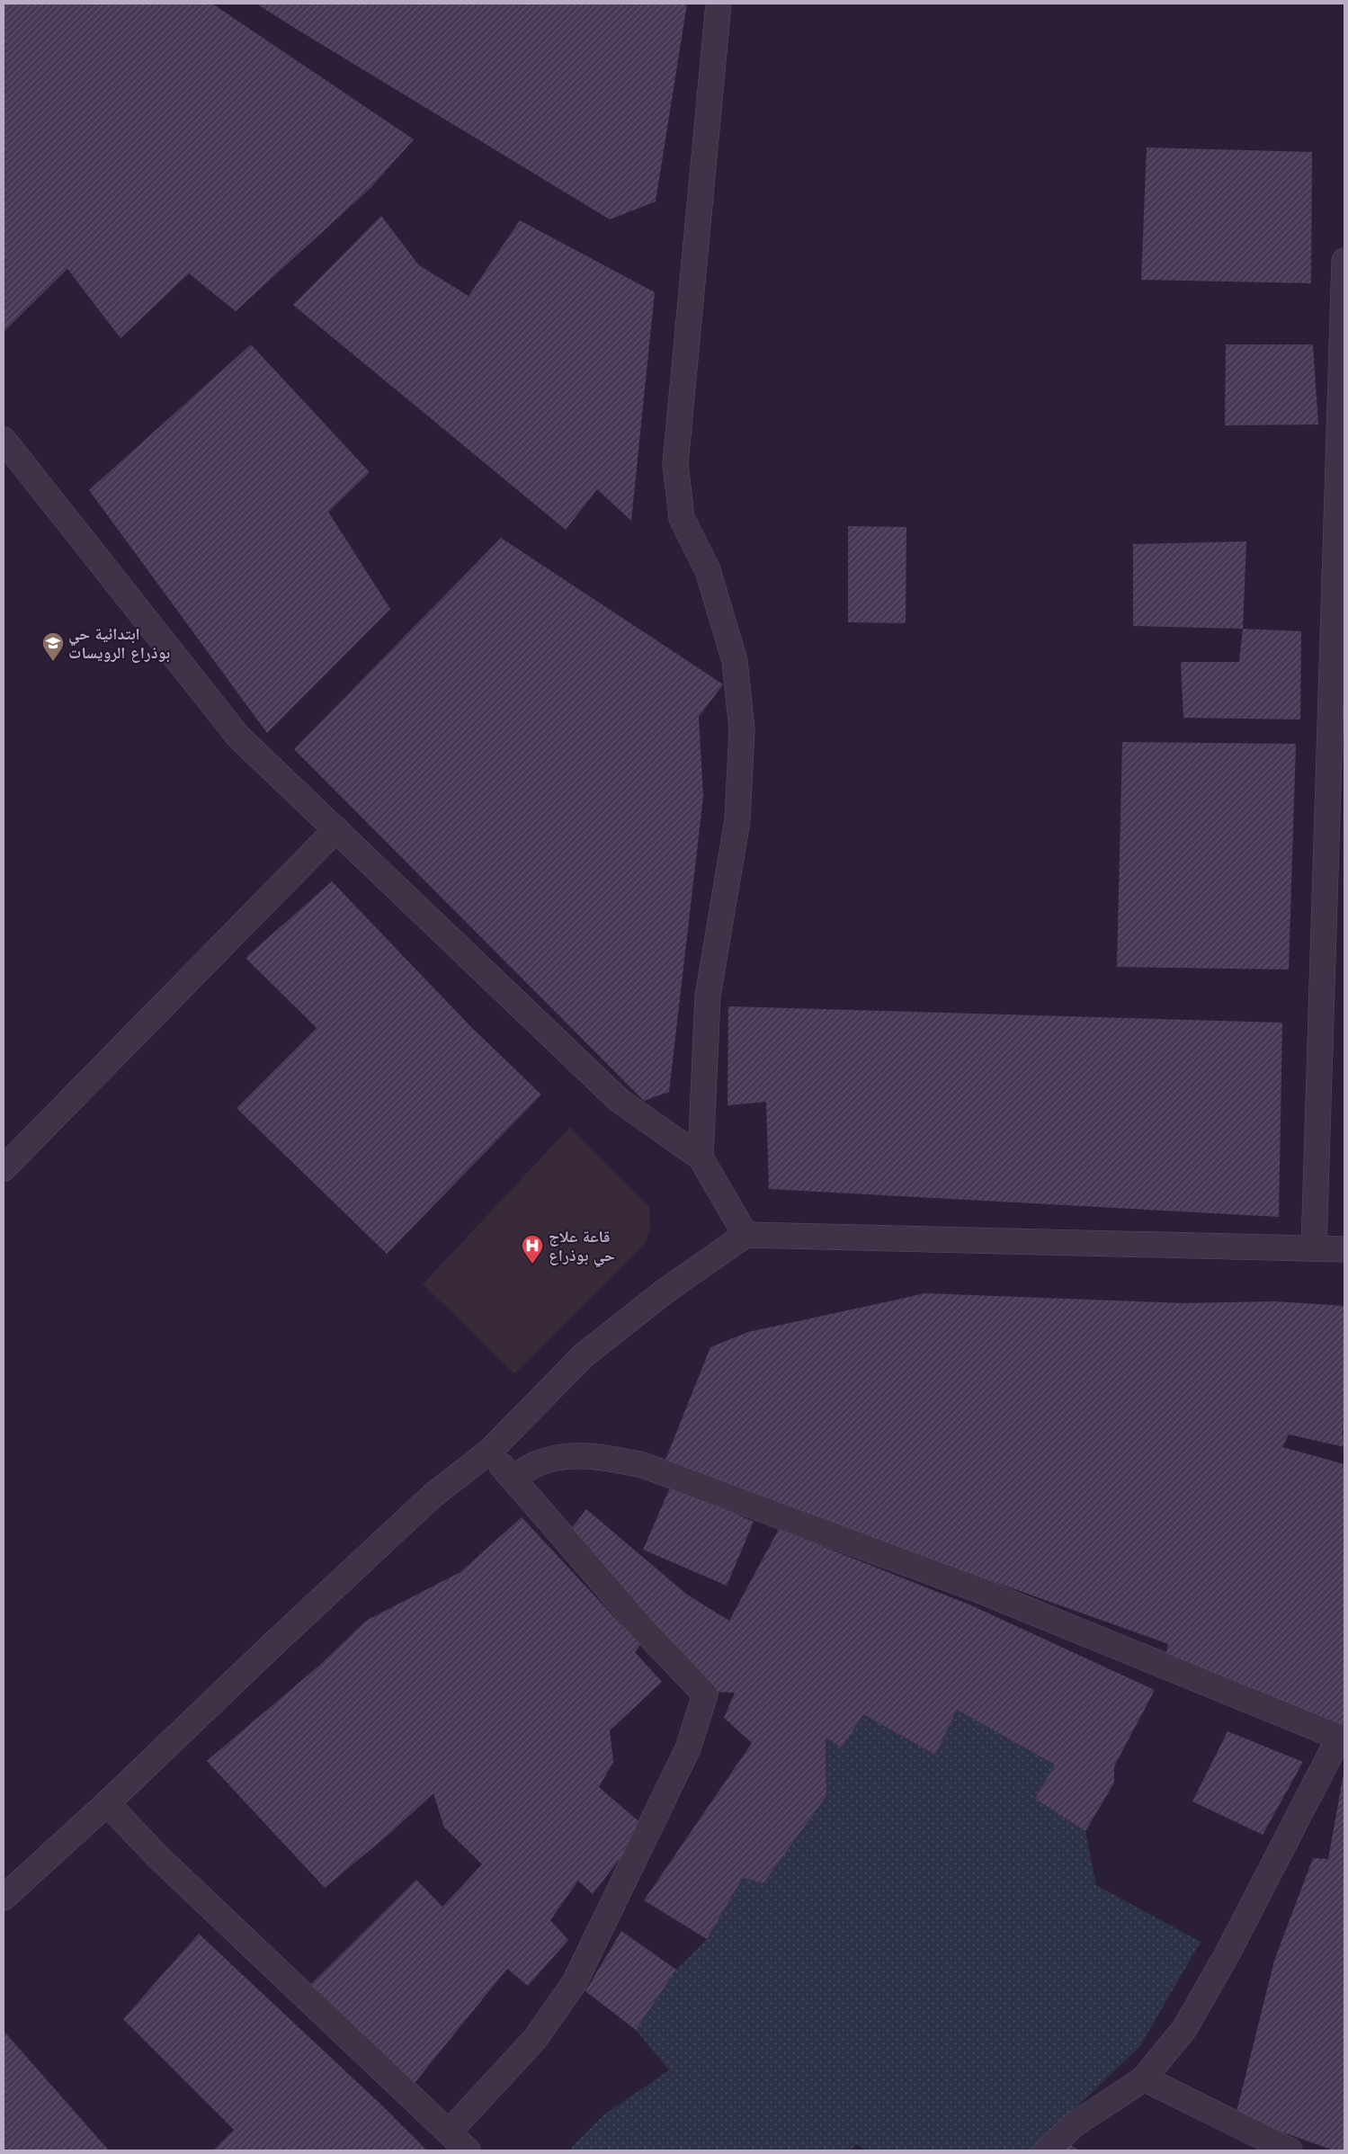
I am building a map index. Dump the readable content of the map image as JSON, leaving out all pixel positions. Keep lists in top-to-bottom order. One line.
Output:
{"places":{"school or university":["ابتدائية حي بوذراع الرويسات"],"hospital":["قاعة علاج حي بوذراع"]}}
